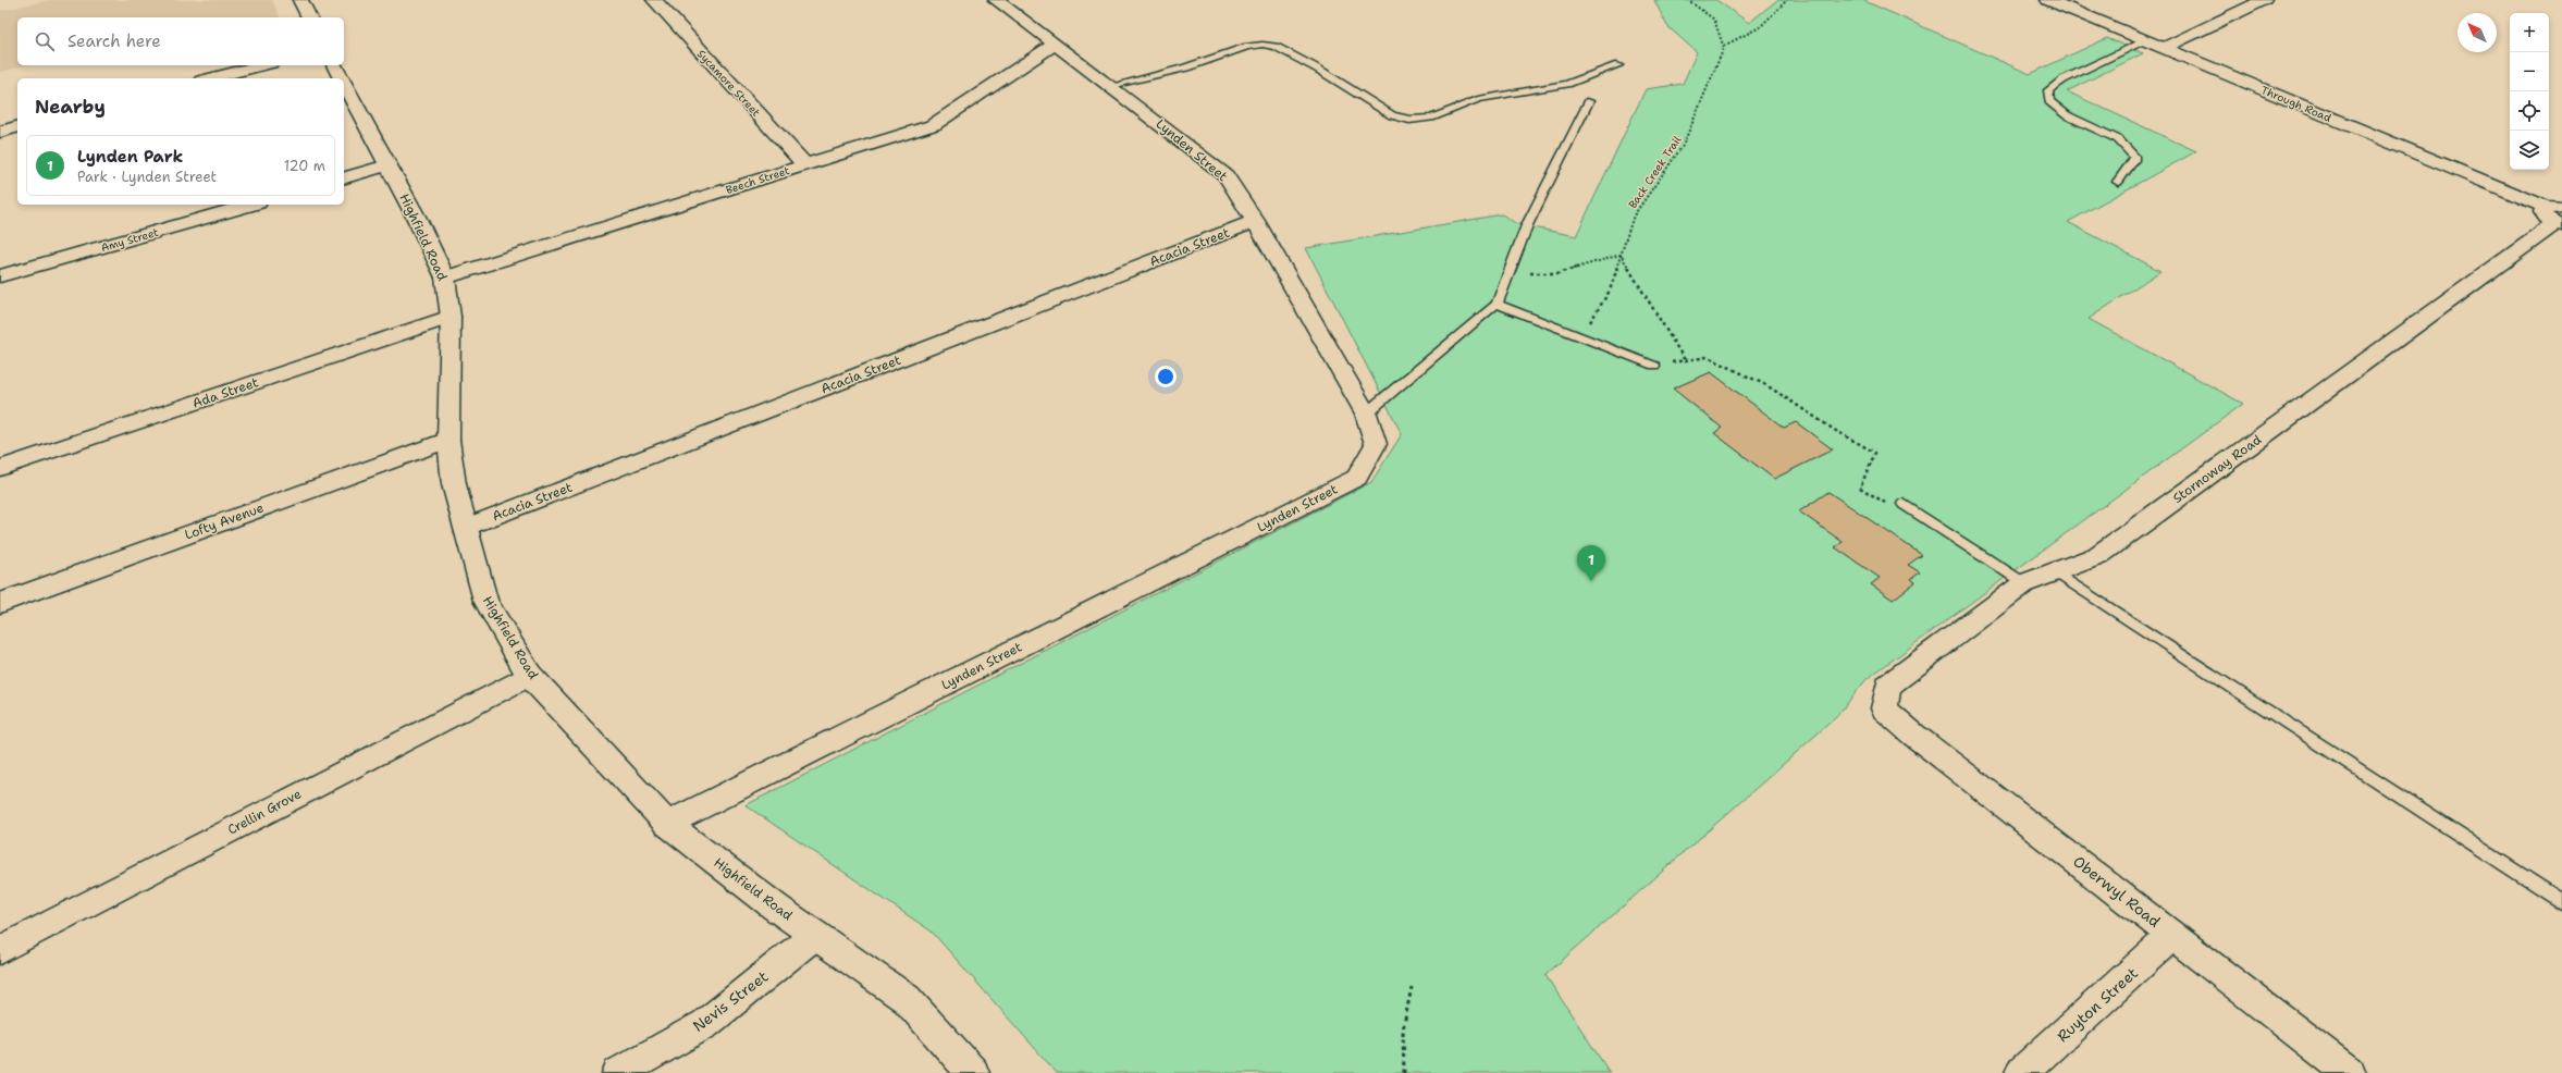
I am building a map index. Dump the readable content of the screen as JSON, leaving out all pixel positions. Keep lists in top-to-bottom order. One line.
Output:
{"streets":{"street":["Sycamore Street","Through Road","Lynden Street","Beech Street","Highfield Road","Amy Street","Acacia Street","Ada Street","Stornoway Road","Lofty Avenue","Crellin Grove","Oberwyl Road","Nevis Street","Ruyton Street"],"path":["Back Creek Trail"]},"crossings":[["Sycamore Street","Beech Street"],["Through Road","Stornoway Road"],["Lynden Street","Beech Street"],["Lynden Street","Highfield Road"],["Lynden Street","Acacia Street"],["Beech Street","Highfield Road"],["Highfield Road","Acacia Street"],["Highfield Road","Ada Street"],["Highfield Road","Lofty Avenue"],["Highfield Road","Crellin Grove"],["Highfield Road","Nevis Street"],["Stornoway Road","Oberwyl Road"],["Oberwyl Road","Ruyton Street"]],"north":"top left","page":{"map_buttons":["+","−"],"search":"Search here","heading":"Nearby","list":[{"mark":"1","name":"Lynden Park","note":"Park · Lynden Street","value":"120 m"}],"pins":"1"}}
